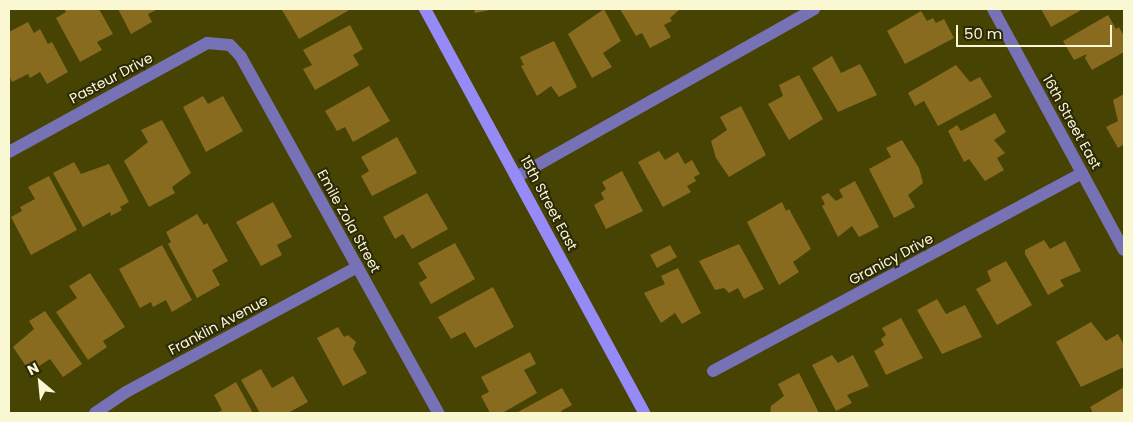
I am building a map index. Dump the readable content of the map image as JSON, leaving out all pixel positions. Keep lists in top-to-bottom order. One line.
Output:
{"streets":{"street":["Pasteur Drive","16th Street East","15th Street East","Emile Zola Street","Granicy Drive","Franklin Avenue"]},"crossings":[["Pasteur Drive","Emile Zola Street"],["16th Street East","Granicy Drive"],["Emile Zola Street","Franklin Avenue"]],"scale_bar":"50 m","north":"top left"}
